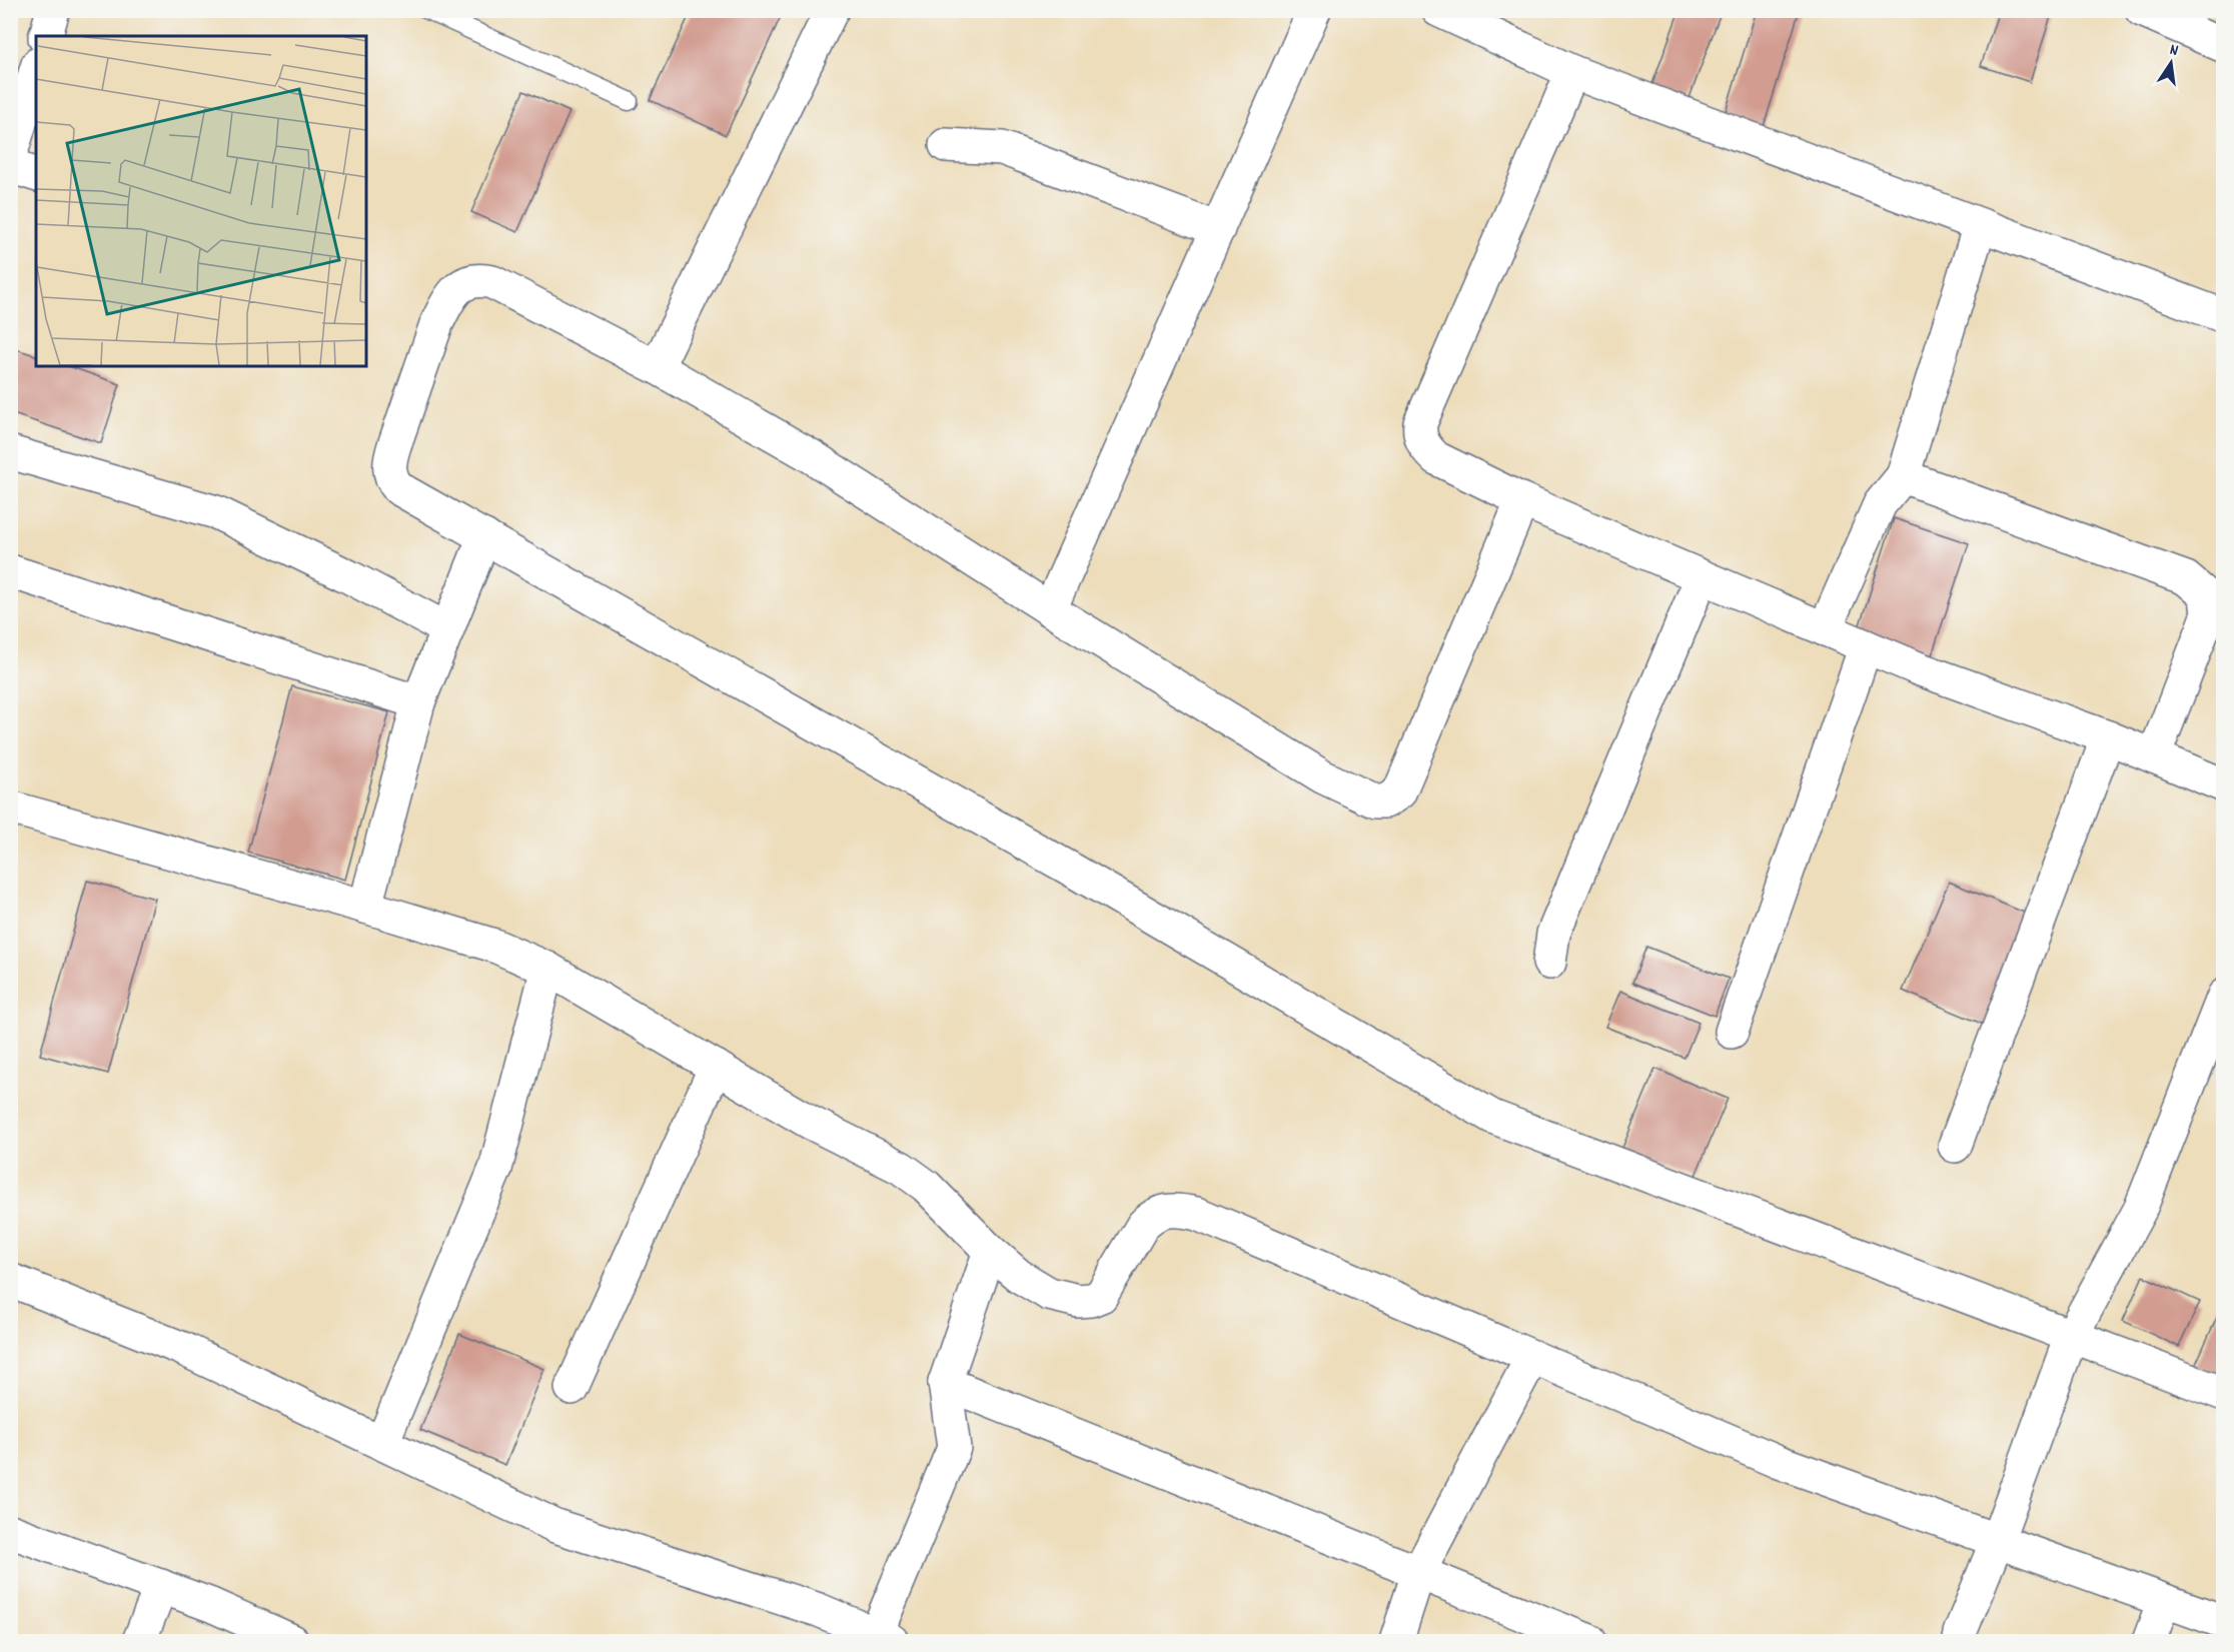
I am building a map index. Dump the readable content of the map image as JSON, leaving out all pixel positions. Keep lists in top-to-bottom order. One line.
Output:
{"north":"top"}
